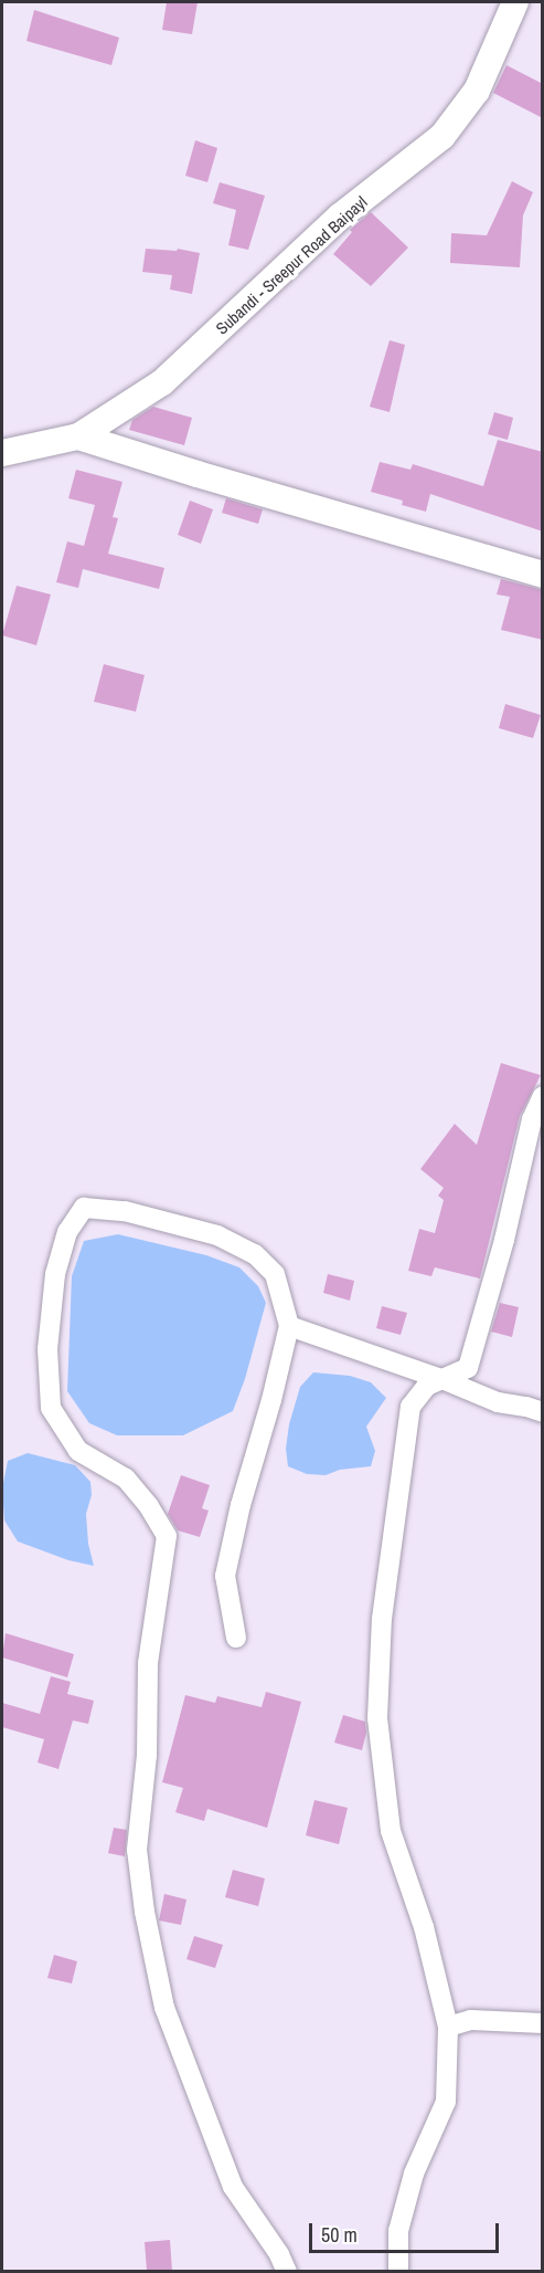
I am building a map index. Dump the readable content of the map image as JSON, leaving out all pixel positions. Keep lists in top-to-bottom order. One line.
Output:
{"streets":{"street":["Subandi - Sreepur Road Baipayl"]},"scale_bar":"50 m"}
